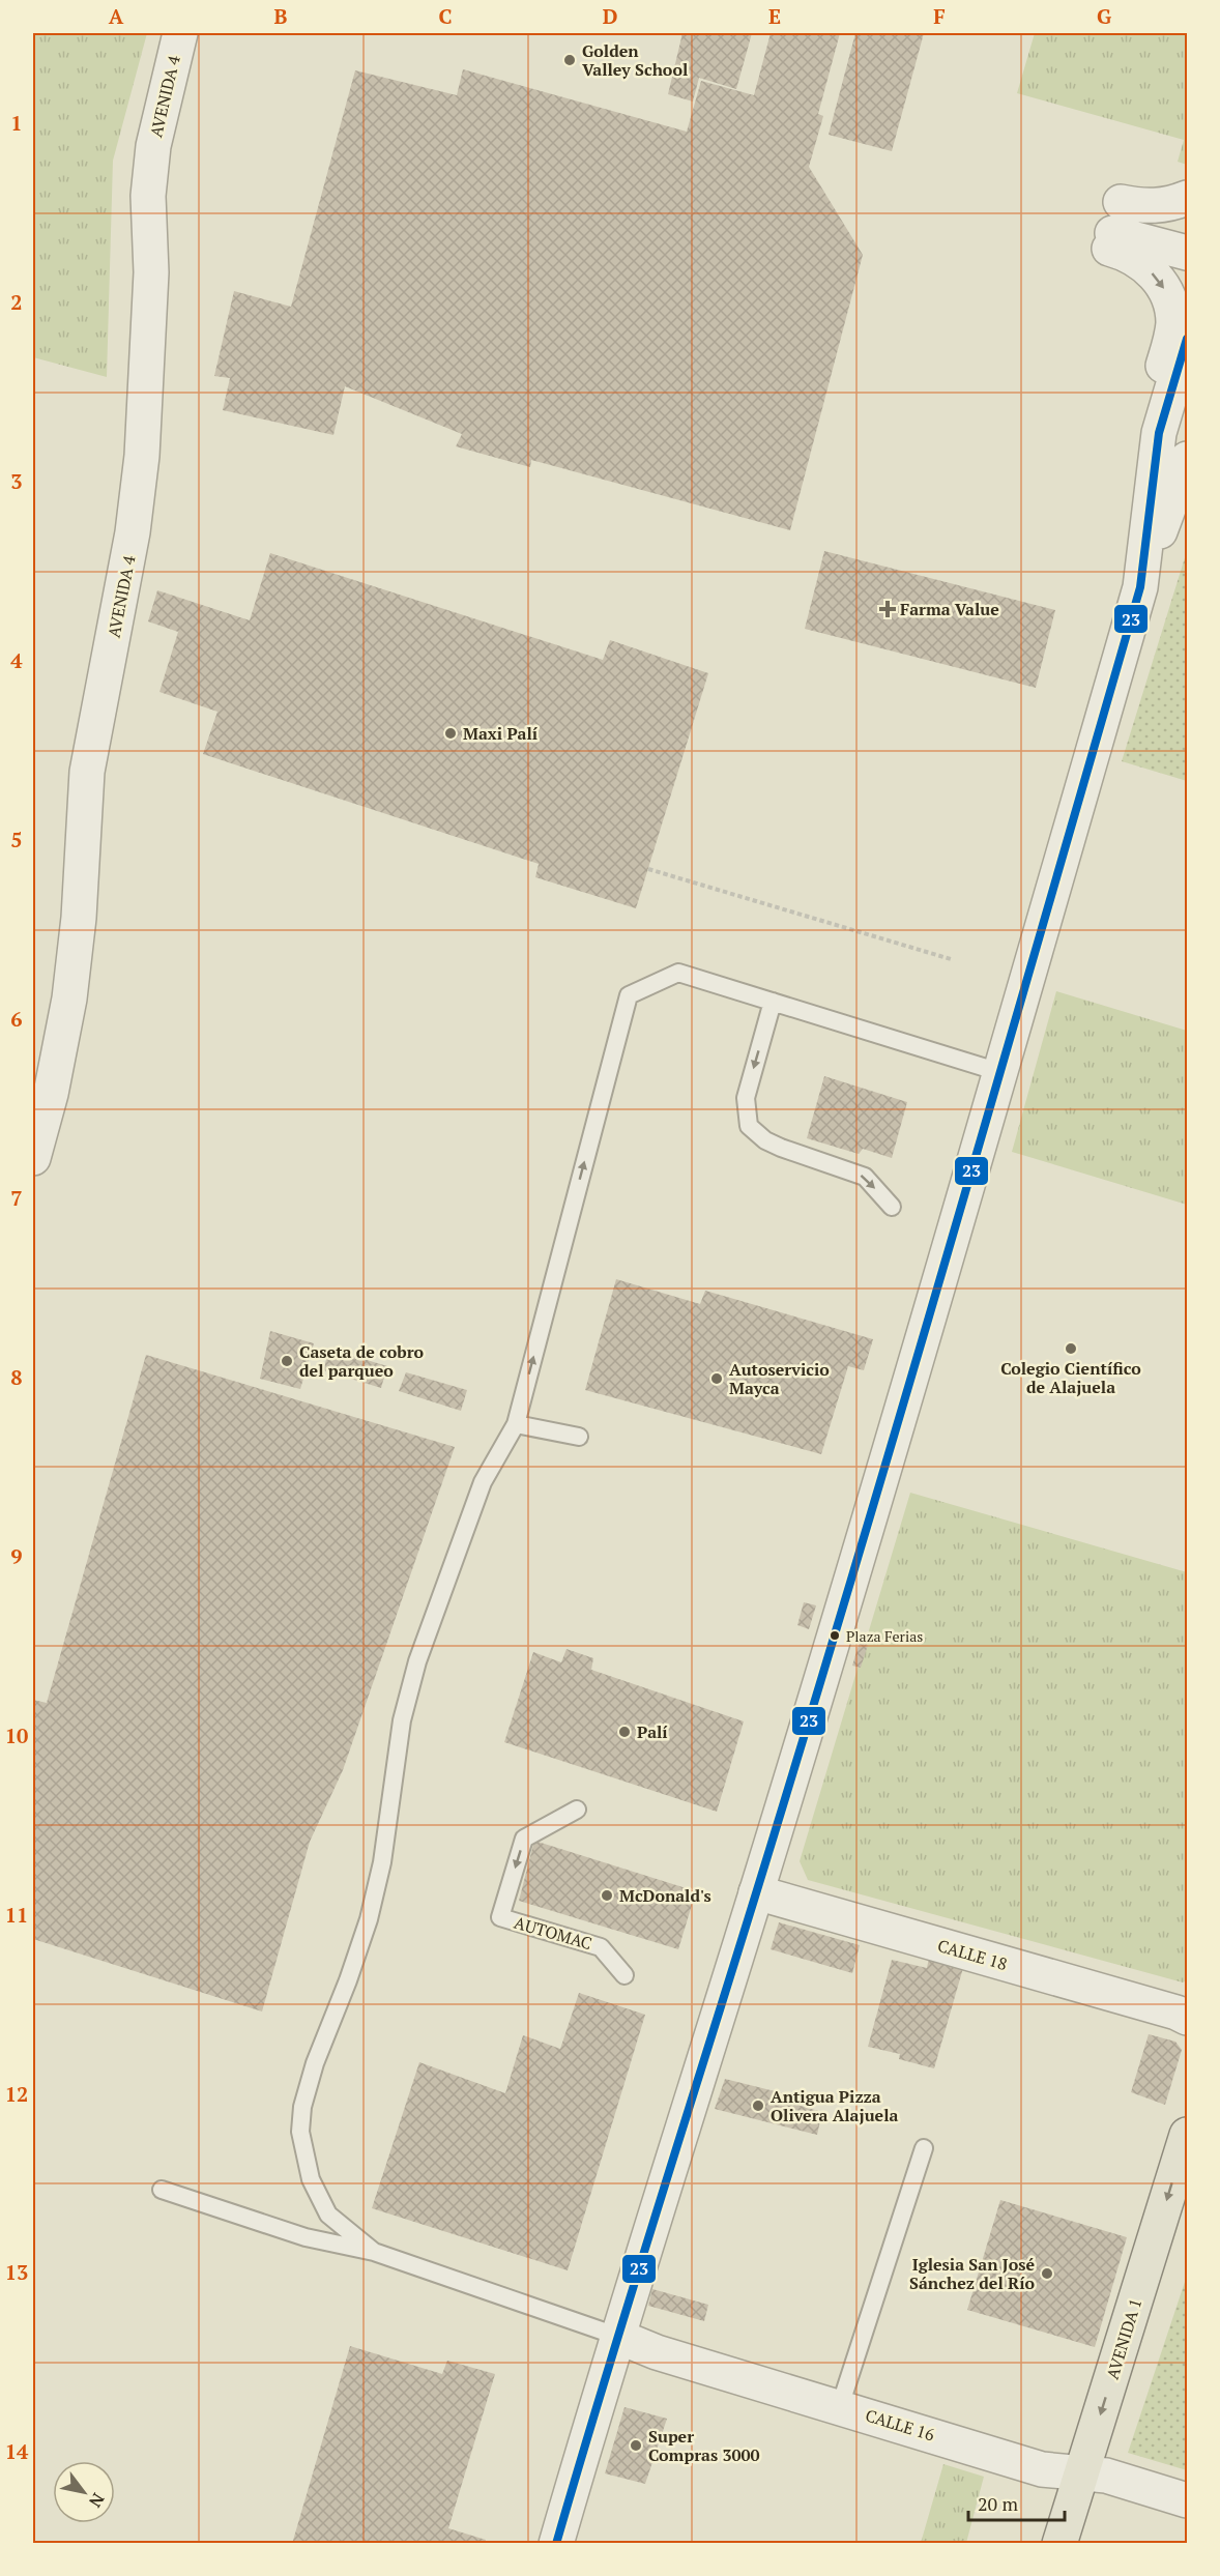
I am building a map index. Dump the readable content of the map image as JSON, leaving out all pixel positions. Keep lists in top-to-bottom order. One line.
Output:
{"streets":{"main road":["AVENIDA 1"],"street":["AVENIDA 4","CALLE 18","CALLE 16"],"lane":["AUTOMAC"]},"crossings":[["AVENIDA 1","CALLE 16"]],"one_way":["AVENIDA 1"],"places":{"other":["Golden Valley School","Maxi Palí","Colegio Científico de Alajuela","Caseta de cobro del parqueo","Autoservicio Mayca","Plaza Ferias","Palí","McDonald's","Antigua Pizza Olivera Alajuela","Iglesia San José Sánchez del Río","Super Compras 3000"],"health":["Farma Value"]},"lines":["transit line 23"],"scale_bar":"20 m","north":"bottom right","grid":{"columns":["A","B","C","D","E","F","G"],"rows":["1","2","3","4","5","6","7","8","9","10","11","12","13","14"]}}
